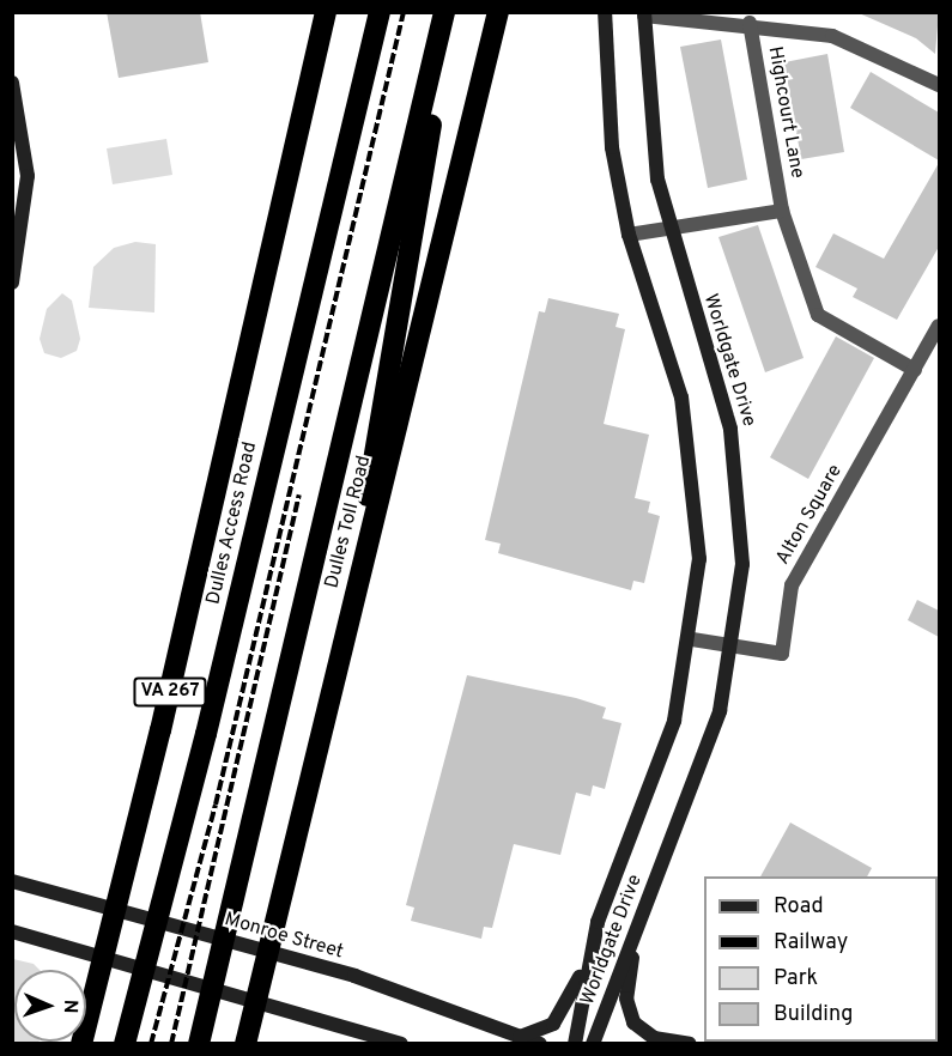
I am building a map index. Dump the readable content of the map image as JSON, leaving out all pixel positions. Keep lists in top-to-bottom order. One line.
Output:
{"streets":{"highway":["Dulles Toll Road","Dulles Access Road","VA 267"],"street":["Highcourt Lane","Worldgate Drive","Alton Square","Monroe Street"]},"crossings":[["Highcourt Lane","Alton Square"],["Worldgate Drive","Alton Square"]],"legend":["Road","Railway","Park","Building"],"north":"right"}
